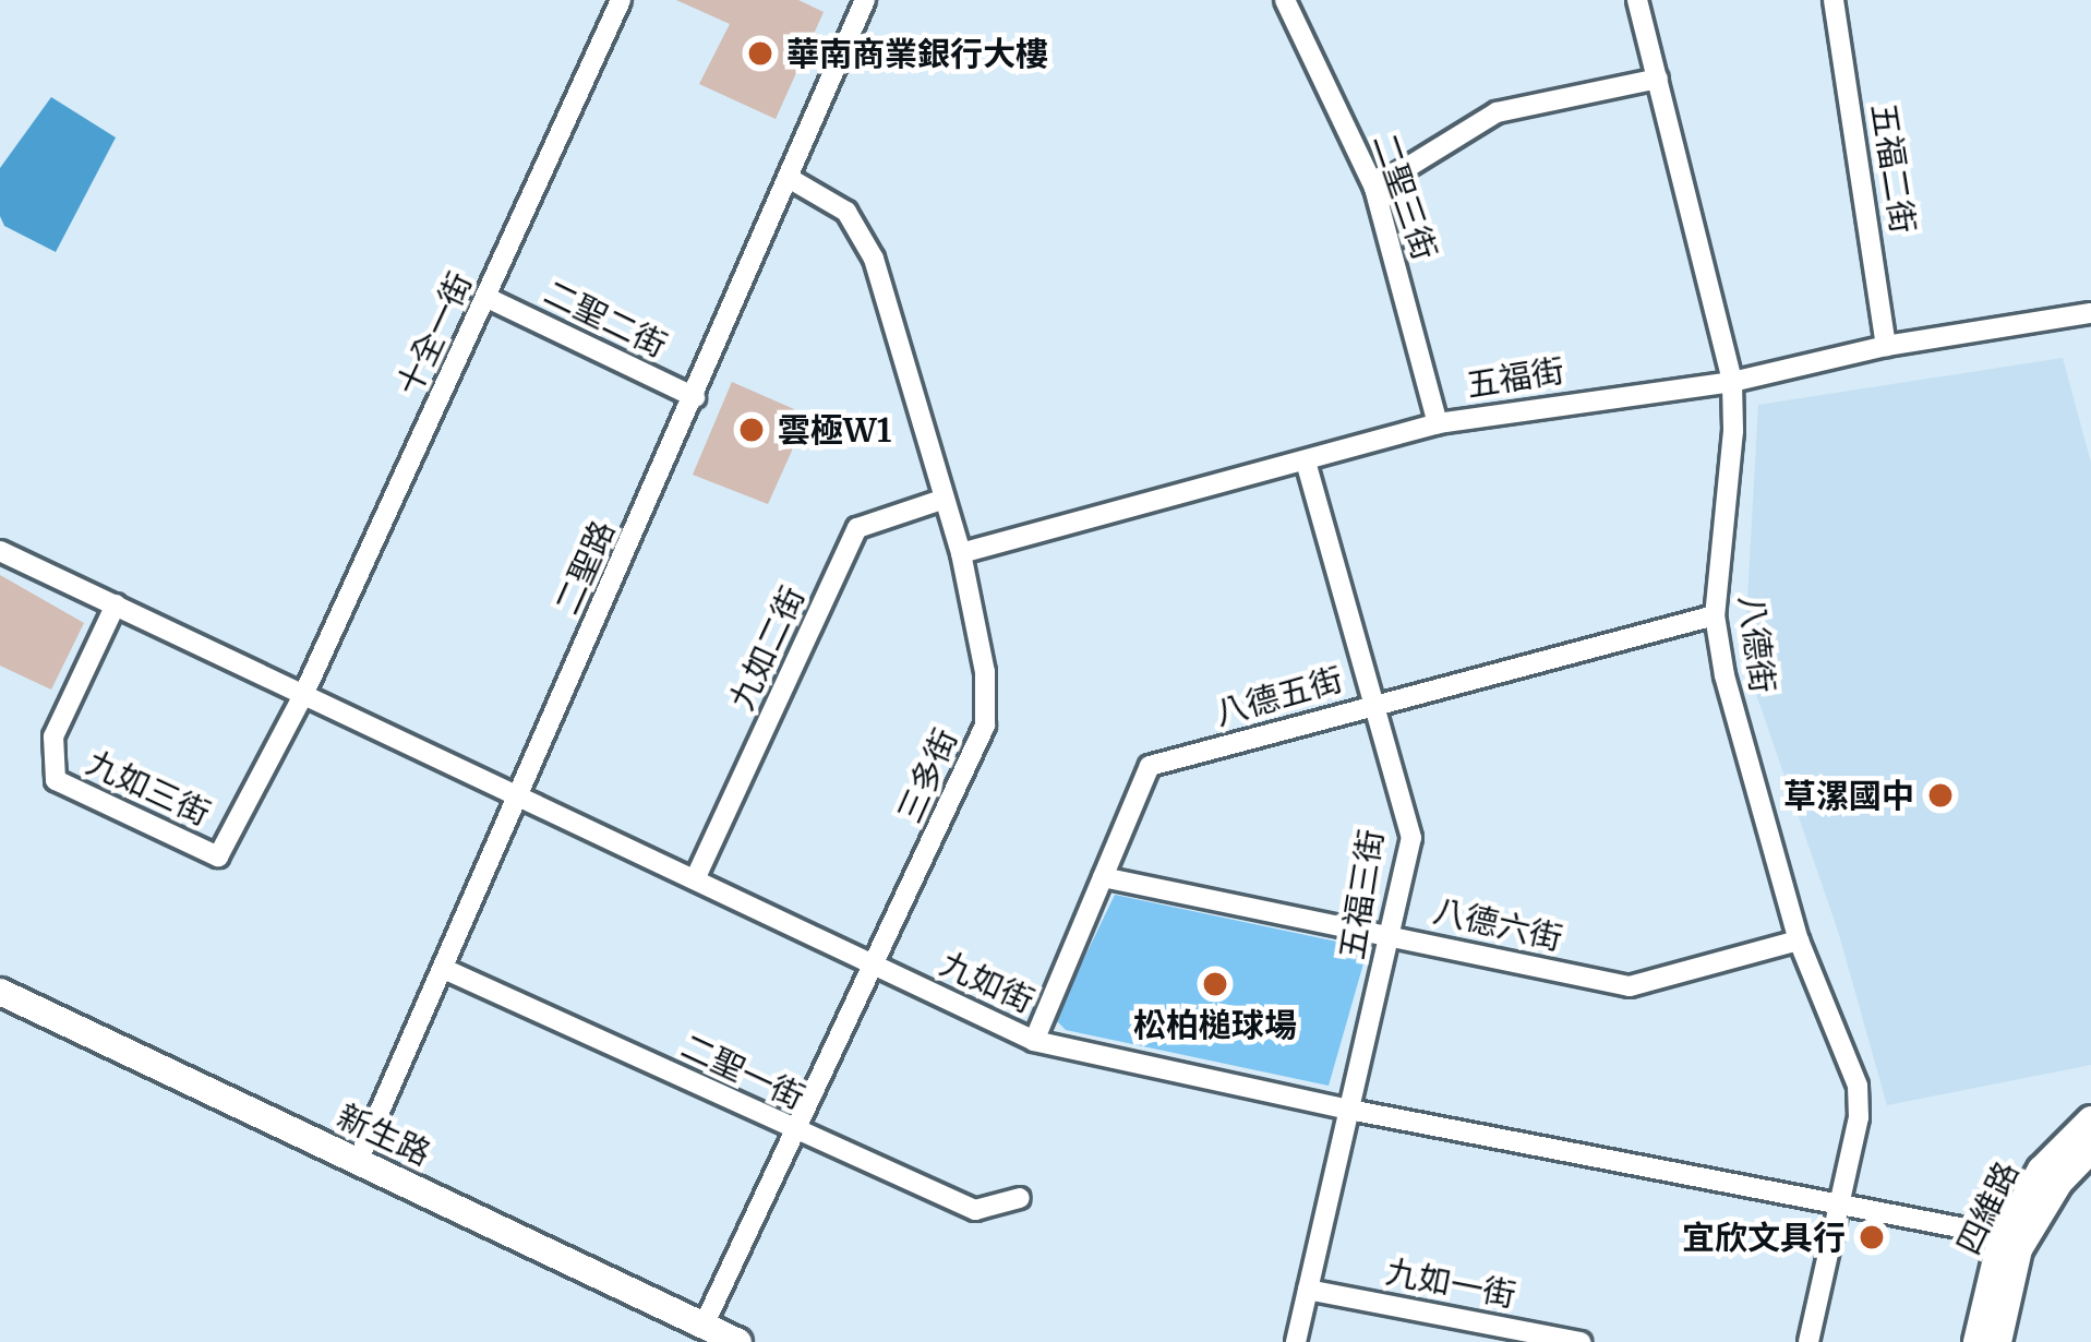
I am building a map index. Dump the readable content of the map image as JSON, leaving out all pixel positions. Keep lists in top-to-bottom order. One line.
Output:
{"streets":{"street":["五福二街","二聖三街","二聖二街","十全一街","五福街","二聖路","八德街","九如二街","八德五街","三多街","九如三街","五福三街","八德六街","九如街","二聖一街","新生路","四維路","九如一街"]},"crossings":[["五福二街","五福街"],["二聖三街","五福街"],["二聖二街","十全一街"],["二聖二街","二聖路"],["十全一街","九如三街"],["十全一街","九如街"],["五福街","八德街"],["五福街","三多街"],["五福街","五福三街"],["二聖路","三多街"],["二聖路","九如街"],["二聖路","二聖一街"],["二聖路","新生路"],["八德街","八德五街"],["八德街","八德六街"],["八德街","九如街"],["九如二街","三多街"],["九如二街","九如街"],["八德五街","五福三街"],["八德五街","八德六街"],["八德五街","九如街"],["三多街","九如街"],["三多街","二聖一街"],["三多街","新生路"],["九如三街","九如街"],["五福三街","八德六街"],["五福三街","九如街"],["五福三街","九如一街"],["九如街","四維路"]],"places":["華南商業銀行大樓","雲極W1","草漯國中","松柏槌球場","宜欣文具行"]}
